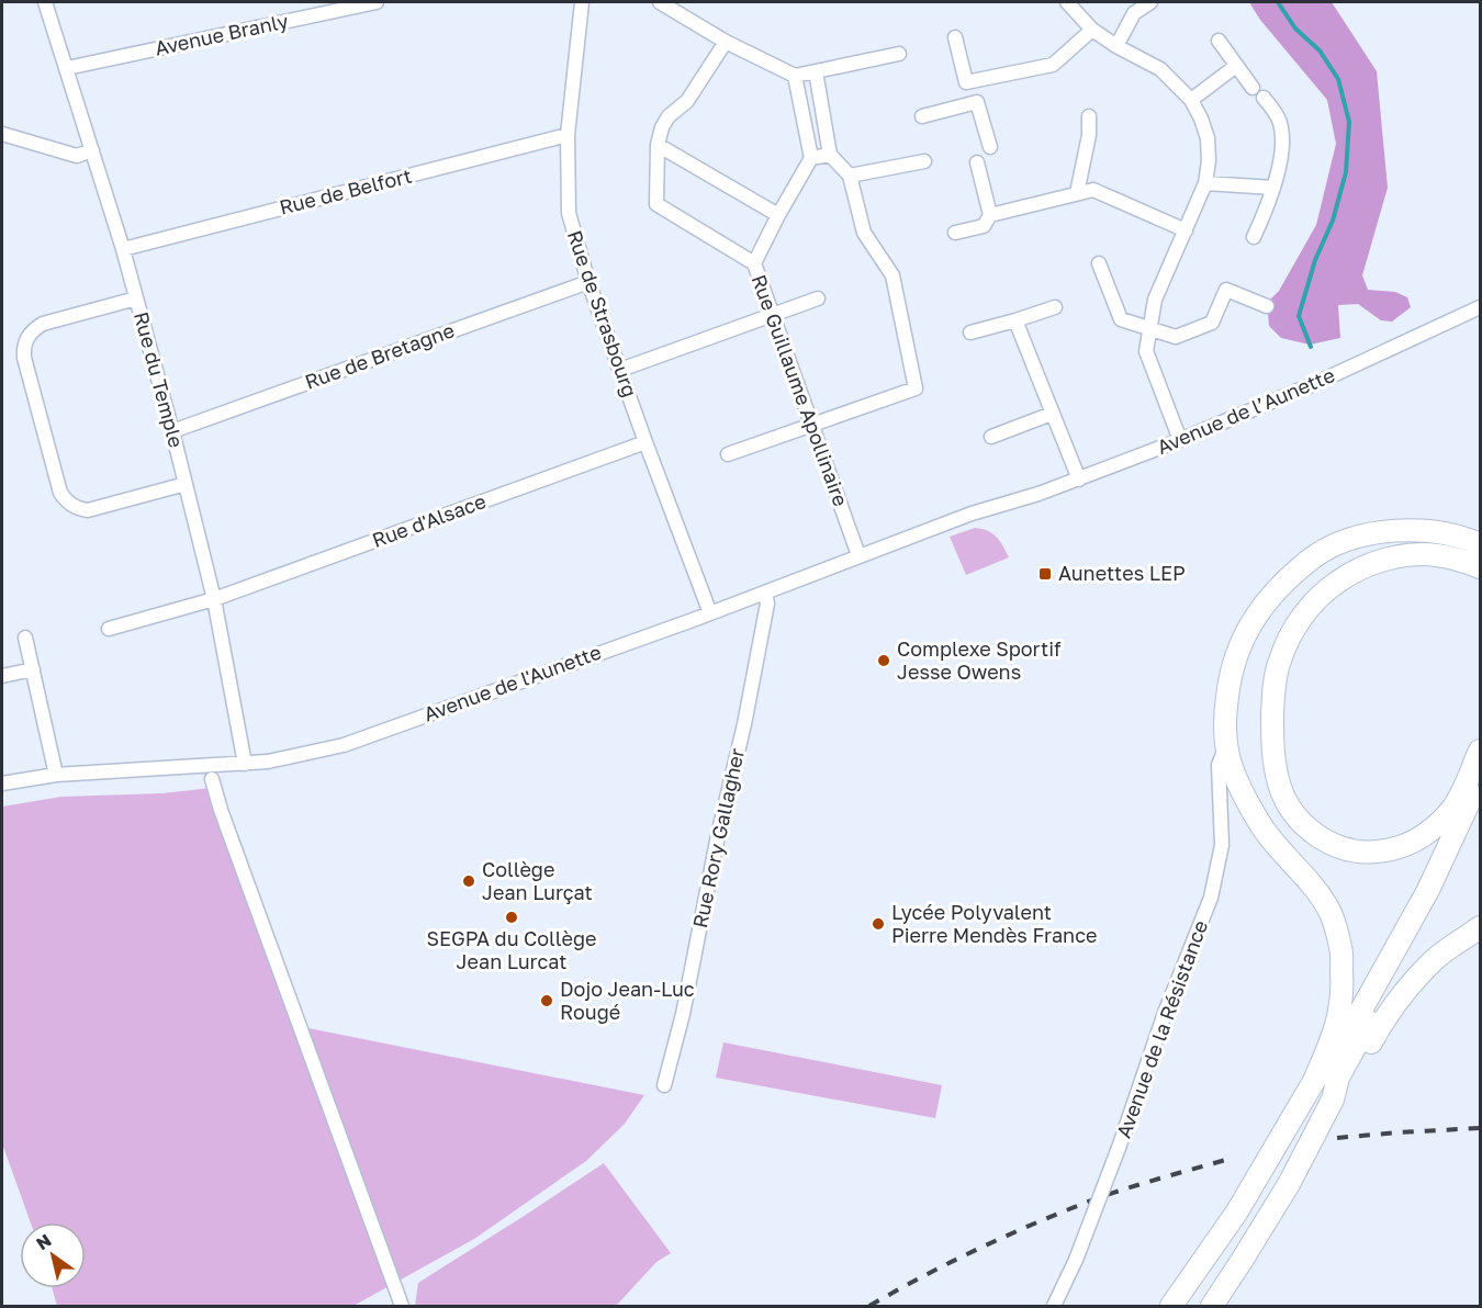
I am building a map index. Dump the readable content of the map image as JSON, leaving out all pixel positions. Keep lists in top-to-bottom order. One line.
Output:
{"streets":{"street":["Avenue Branly","Rue de Belfort","Rue de Strasbourg","Rue de Bretagne","Rue du Temple","Rue Guillaume Apollinaire","Avenue de l’Aunette","Rue d'Alsace","Avenue de l'Aunette","Rue Rory Gallagher","Avenue de la Résistance"]},"crossings":[["Avenue Branly","Rue du Temple"],["Rue de Belfort","Rue de Strasbourg"],["Rue de Belfort","Rue du Temple"],["Rue de Strasbourg","Rue de Bretagne"],["Rue de Strasbourg","Rue d'Alsace"],["Rue de Strasbourg","Avenue de l'Aunette"],["Rue de Bretagne","Rue du Temple"],["Rue du Temple","Rue d'Alsace"],["Rue du Temple","Avenue de l'Aunette"],["Rue Guillaume Apollinaire","Avenue de l'Aunette"],["Avenue de l’Aunette","Avenue de l'Aunette"],["Avenue de l'Aunette","Rue Rory Gallagher"]],"places":{"transit":["Aunettes LEP"],"other":["Complexe Sportif Jesse Owens","Collège Jean Lurçat","SEGPA du Collège Jean Lurcat","Lycée Polyvalent Pierre Mendès France","Dojo Jean-Luc Rougé"]},"north":"top left"}
